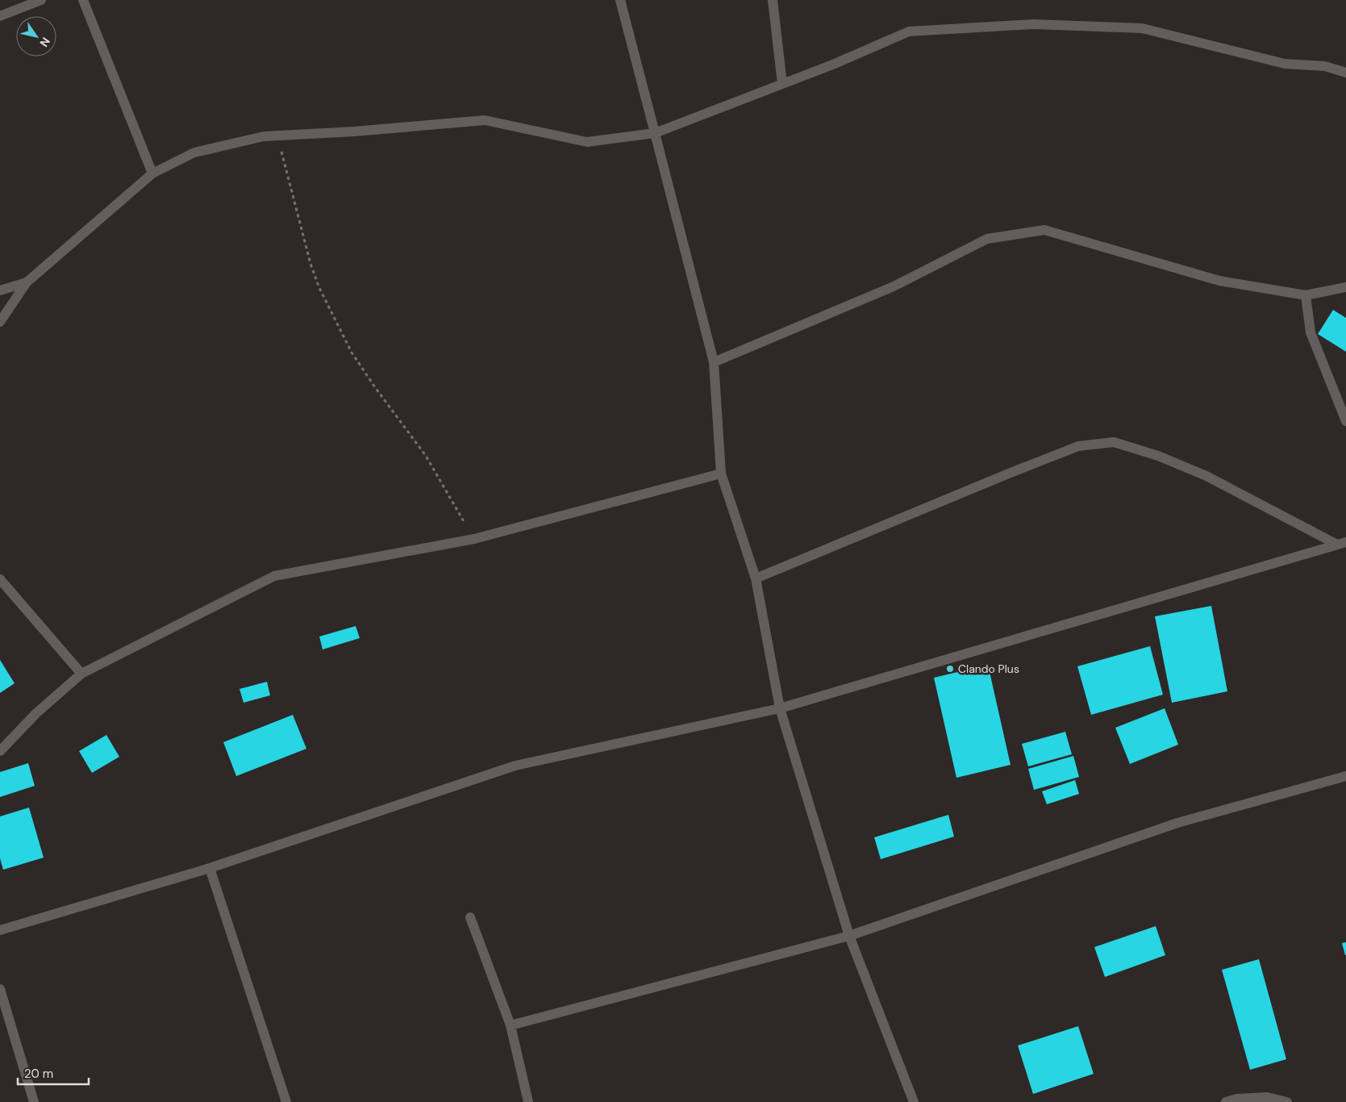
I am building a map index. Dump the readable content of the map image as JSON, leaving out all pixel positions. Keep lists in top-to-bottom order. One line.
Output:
{"places":["Clando Plus"],"scale_bar":"20 m","north":"bottom right"}
